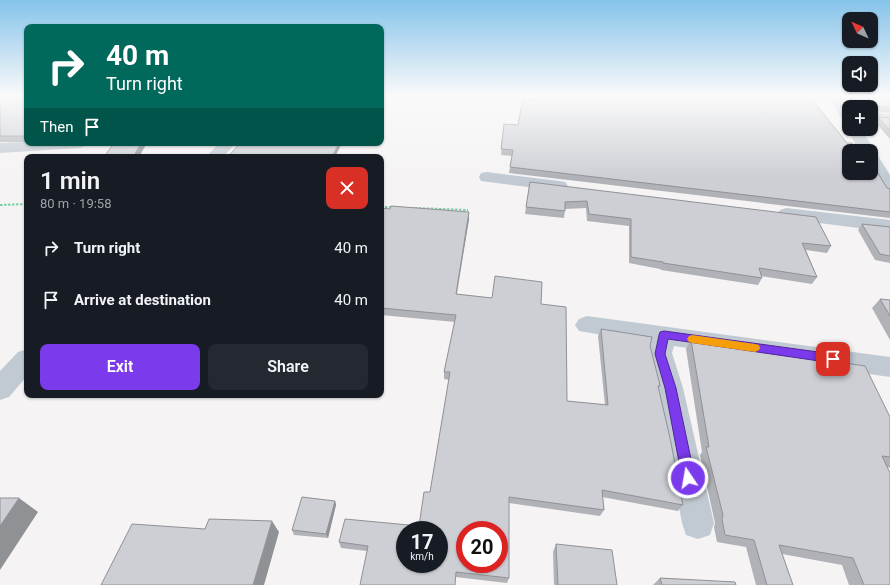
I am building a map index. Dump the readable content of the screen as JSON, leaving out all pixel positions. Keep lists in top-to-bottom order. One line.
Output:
{"north":"top left","page":{"map_buttons":["+","−"],"turn":["40 m","Turn right"],"then":"Then","heading":["1 min","80 m · 19:58"],"list":[{"name":"Turn right","value":"40 m"},{"name":"Arrive at destination","value":"40 m"}],"buttons":["Exit","Share"],"speed":"17 km/h","limit":"20"}}
